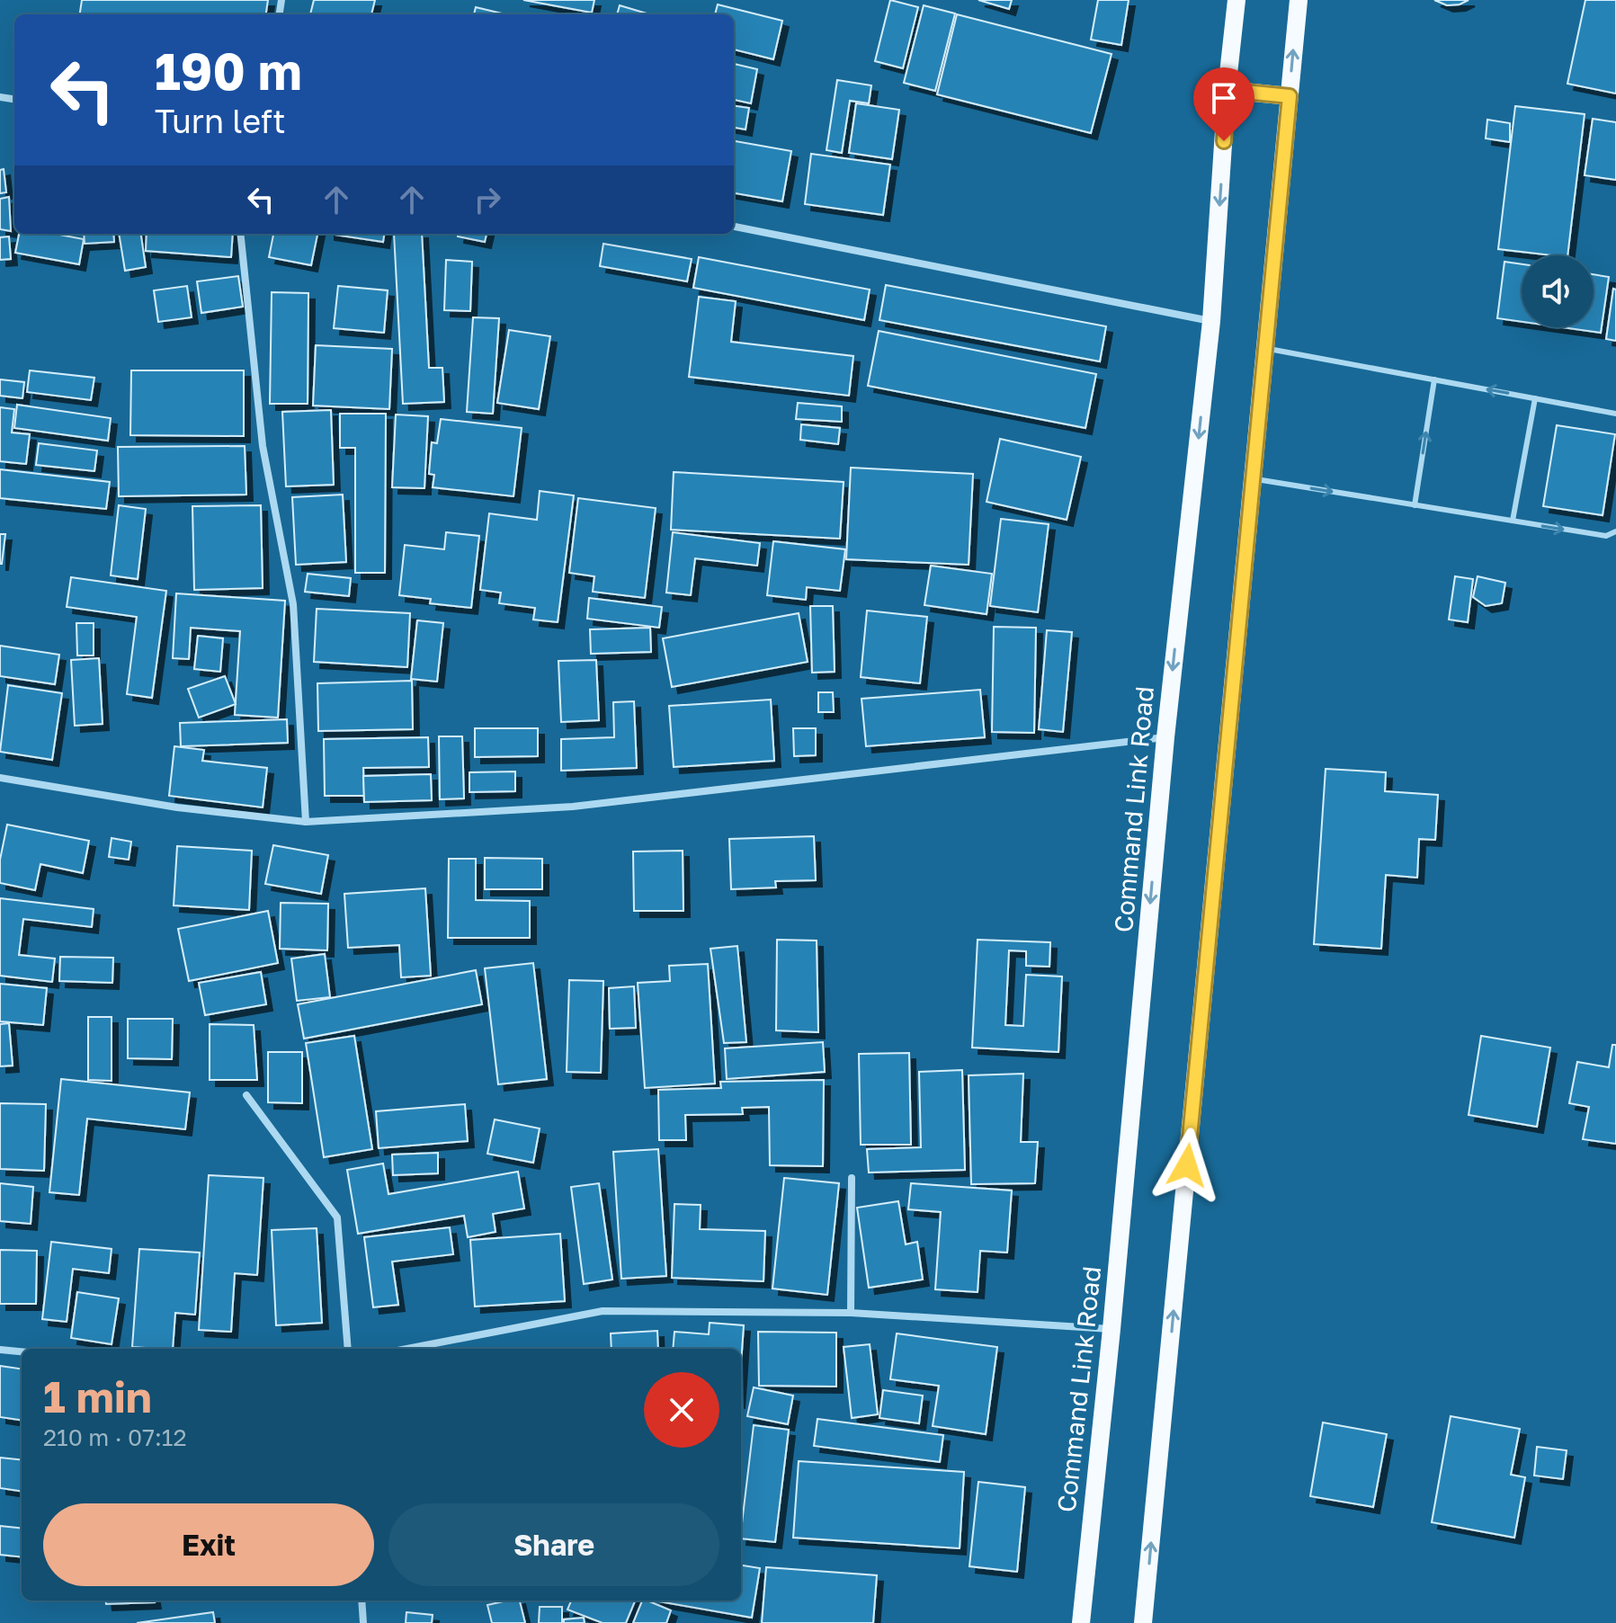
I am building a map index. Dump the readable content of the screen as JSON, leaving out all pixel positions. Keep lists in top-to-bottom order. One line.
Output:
{"streets":{"main road":["Command Link Road"]},"page":{"turn":["190 m","Turn left"],"heading":["1 min","210 m · 07:12"],"buttons":["Exit","Share"]}}
